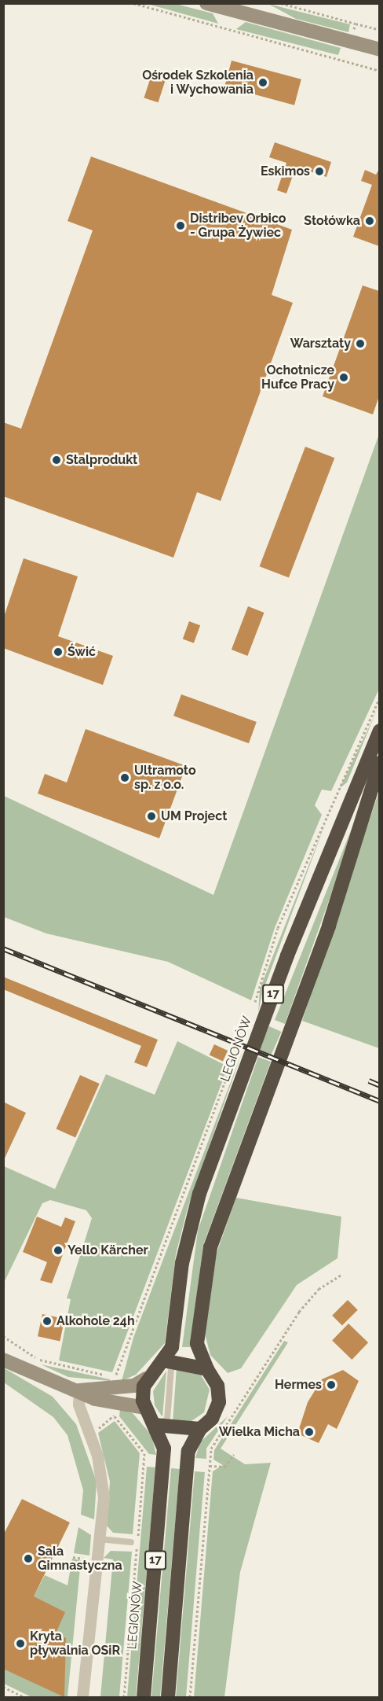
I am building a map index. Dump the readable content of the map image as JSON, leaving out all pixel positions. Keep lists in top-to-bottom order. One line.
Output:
{"streets":{"highway":["17","LEGIONÓW"]},"crossings":[["17","LEGIONÓW"]],"places":["Ośrodek Szkolenia i Wychowania","Eskimos","Stołówka","Distribev Orbico - Grupa Żywiec","Warsztaty","Ochotnicze Hufce Pracy","Stalprodukt","Świć","Ultramoto sp. z o.o.","UM Project","Yello Kärcher","Alkohole 24h","Hermes","Wielka Micha","Sala Gimnastyczna","Kryta pływalnia OSiR"]}
